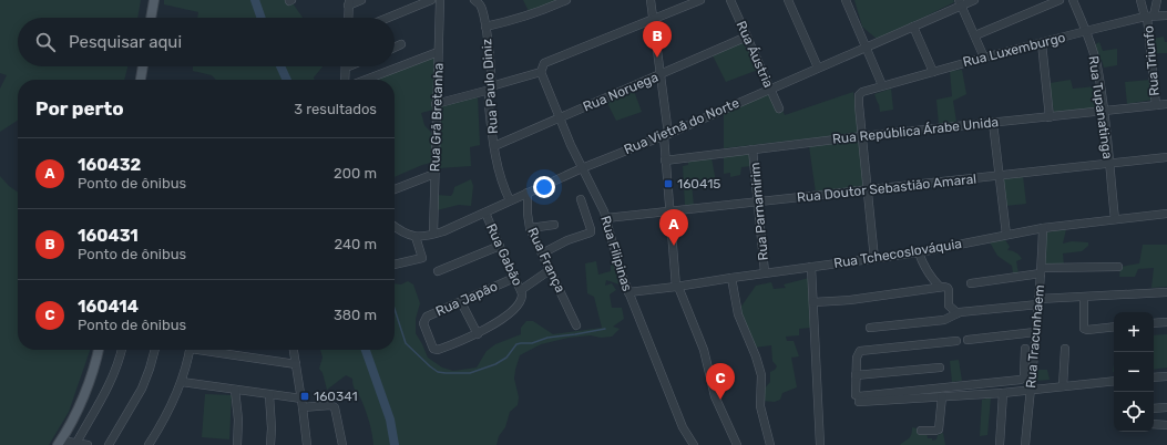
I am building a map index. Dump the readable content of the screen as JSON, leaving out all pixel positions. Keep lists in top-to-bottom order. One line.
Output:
{"streets":{"street":["Rua Luxemburgo","Rua Áustria","Rua Triunfo","Rua Paulo Diniz","Rua Noruega","Rua Tupanatinga","Rua Grã Bretanha","Rua Vietnã do Norte","Rua República Árabe Unida","Rua Doutor Sebastião Amaral","Rua Parnamirim","Rua Filipinas","Rua Tchecoslováquia","Rua Gabão","Rua França","Rua Japão","Rua Tracunhaem"]},"crossings":[["Rua Luxemburgo","Rua Triunfo"],["Rua Luxemburgo","Rua Tupanatinga"],["Rua Luxemburgo","Rua República Árabe Unida"],["Rua Áustria","Rua Noruega"],["Rua Áustria","Rua Vietnã do Norte"],["Rua Triunfo","Rua República Árabe Unida"],["Rua Paulo Diniz","Rua Noruega"],["Rua Paulo Diniz","Rua Vietnã do Norte"],["Rua Noruega","Rua Filipinas"],["Rua Tupanatinga","Rua República Árabe Unida"],["Rua Tupanatinga","Rua Doutor Sebastião Amaral"],["Rua Tupanatinga","Rua Tchecoslováquia"],["Rua Grã Bretanha","Rua Vietnã do Norte"],["Rua Vietnã do Norte","Rua Filipinas"],["Rua Vietnã do Norte","Rua Gabão"],["Rua Vietnã do Norte","Rua França"],["Rua República Árabe Unida","Rua Parnamirim"],["Rua Doutor Sebastião Amaral","Rua Parnamirim"],["Rua Doutor Sebastião Amaral","Rua Filipinas"],["Rua Parnamirim","Rua Tchecoslováquia"],["Rua Filipinas","Rua Tchecoslováquia"],["Rua Tchecoslováquia","Rua Tracunhaem"],["Rua Gabão","Rua Japão"]],"places":{"transit":["160415","160341"]},"page":{"search":"Pesquisar aqui","pins":["B","A","C"],"heading":["Por perto","3 resultados"],"list":[{"mark":"A","name":"160432","note":"Ponto de ônibus","value":"200 m"},{"mark":"B","name":"160431","note":"Ponto de ônibus","value":"240 m"},{"mark":"C","name":"160414","note":"Ponto de ônibus","value":"380 m"}],"map_buttons":["+","−"]}}
